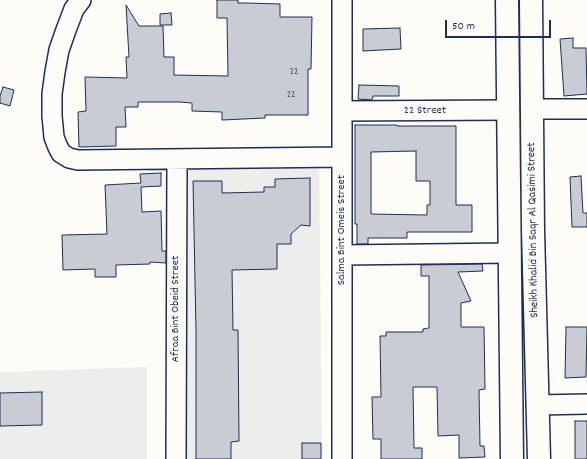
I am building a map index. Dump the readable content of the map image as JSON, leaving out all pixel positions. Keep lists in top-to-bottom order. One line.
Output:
{"streets":{"main road":["Sheikh Khalid Bin Saqr Al Qasimi Street"],"street":["22 Street","Salma Bint Omeis Street","Afraa Bint Obeid Street"]},"crossings":[["22 Street","Salma Bint Omeis Street"],["22 Street","Sheikh Khalid Bin Saqr Al Qasimi Street"]],"house_numbers":["22","22"],"scale_bar":"50 m"}
